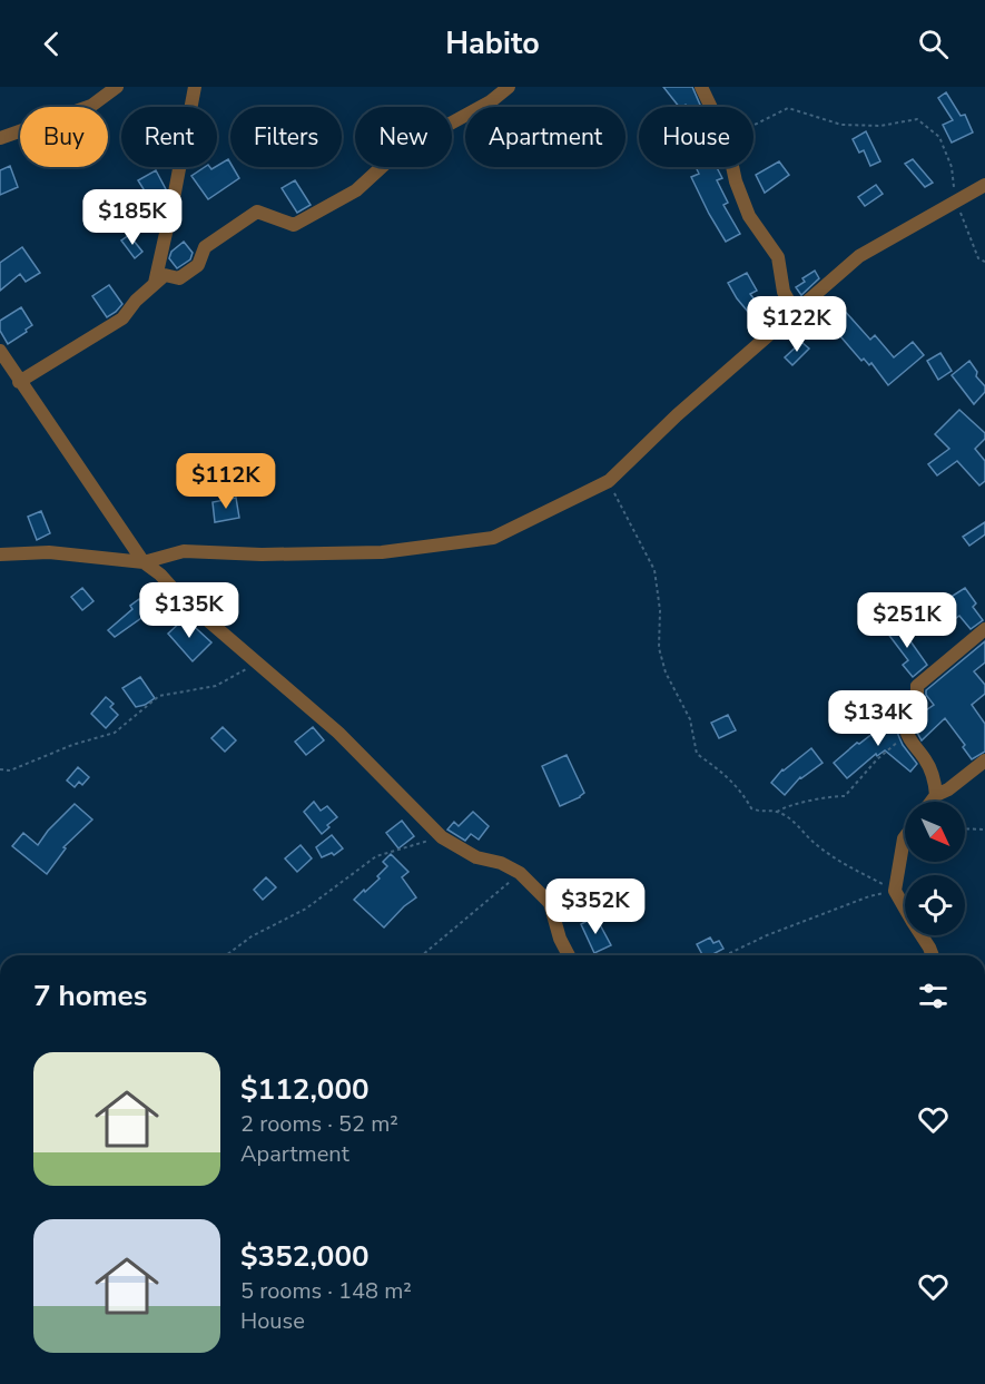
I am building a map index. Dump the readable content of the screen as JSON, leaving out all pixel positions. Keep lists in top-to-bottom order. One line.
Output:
{"north":"bottom right","page":{"header":"Habito","chip":["Buy","Rent","Filters","New","Apartment","House"],"price":["$185K","$122K","$112K","$135K","$251K","$134K","$352K"],"heading":"7 homes","list":[{"name":"$112,000","note":"2 rooms · 52 m² · Apartment"},{"name":"$352,000","note":"5 rooms · 148 m² · House"}]}}
